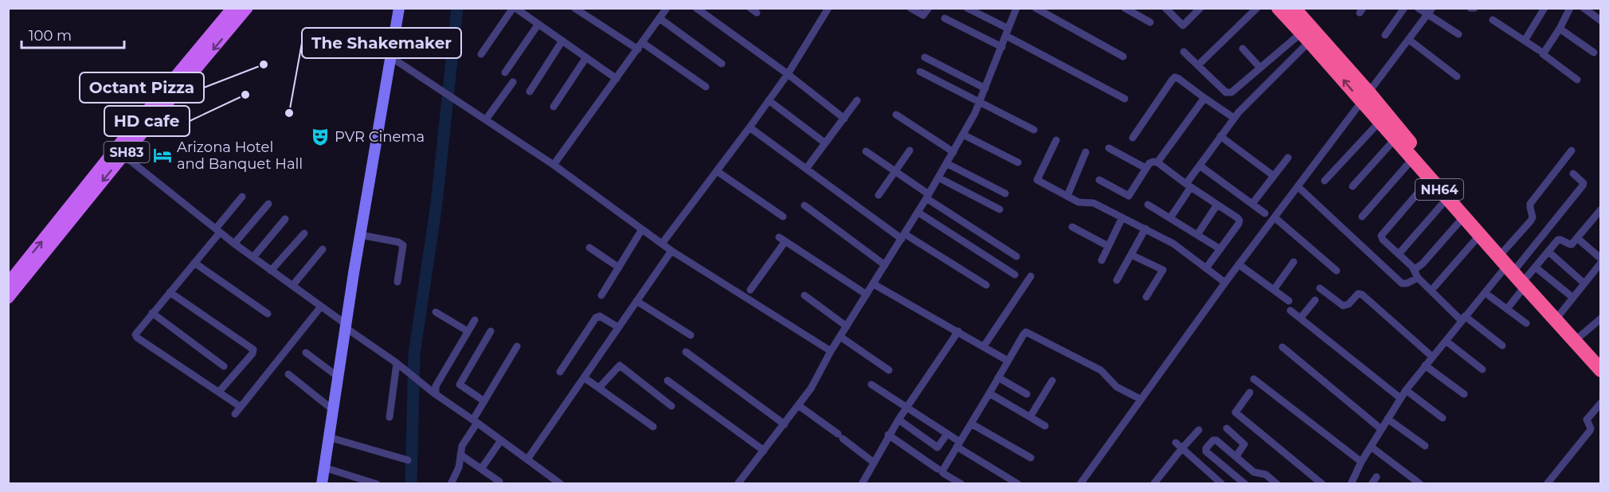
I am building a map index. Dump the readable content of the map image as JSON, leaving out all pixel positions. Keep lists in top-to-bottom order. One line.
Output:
{"streets":{"highway":["NH64"],"main road":["SH83"]},"places":{"other":["Octant Pizza","HD cafe","The Shakemaker"],"theatre":["PVR Cinema"],"hotel":["Arizona Hotel and Banquet Hall"]},"scale_bar":"100 m"}
